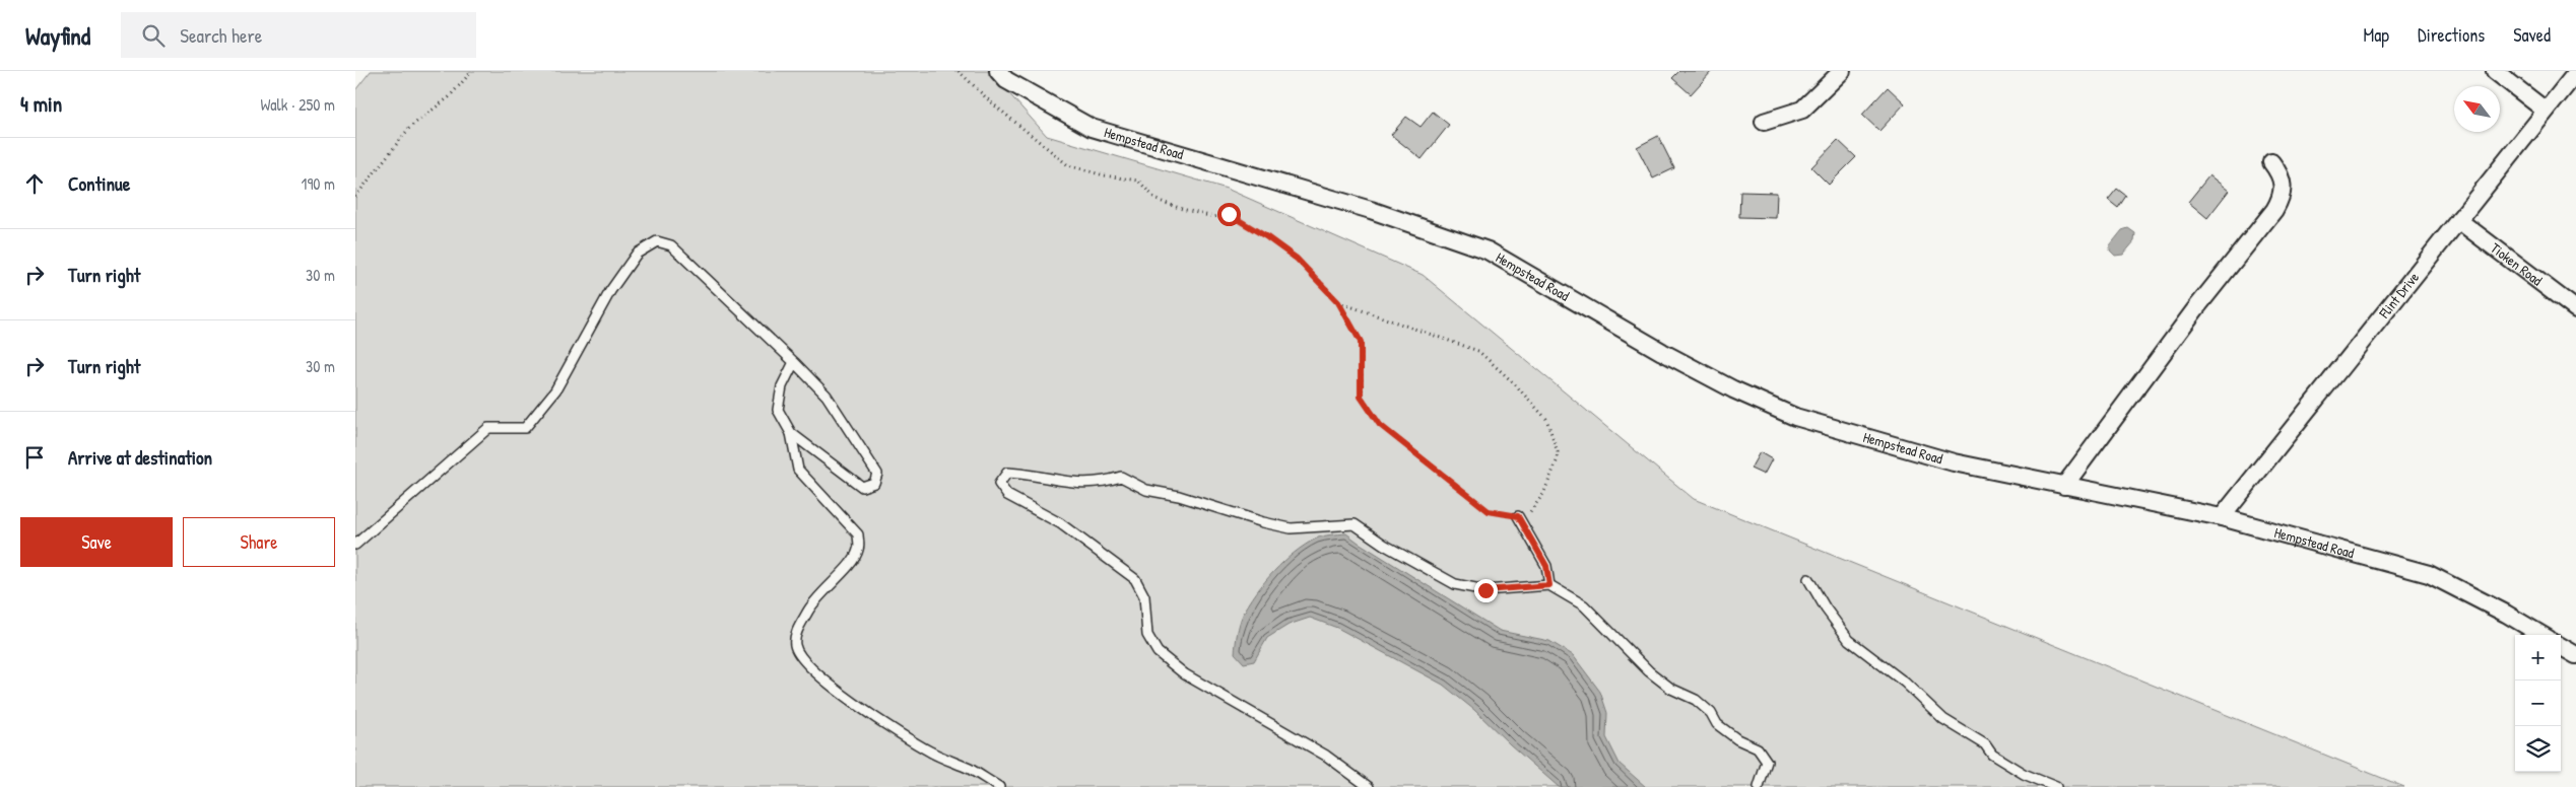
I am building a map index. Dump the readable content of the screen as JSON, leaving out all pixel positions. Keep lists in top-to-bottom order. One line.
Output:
{"streets":{"street":["Hempstead Road","Tioken Road","Flint Drive"]},"crossings":[["Hempstead Road","Flint Drive"],["Tioken Road","Flint Drive"]],"north":"top left","page":{"header":"Wayfind","search":"Search here","nav":["Map","Directions","Saved"],"heading":["4 min","Walk · 250 m"],"list":[["Continue","190 m"],["Turn right","30 m"],["Turn right","30 m"],"Arrive at destination"],"buttons":["Save","Share"],"map_buttons":["+","−"]}}
